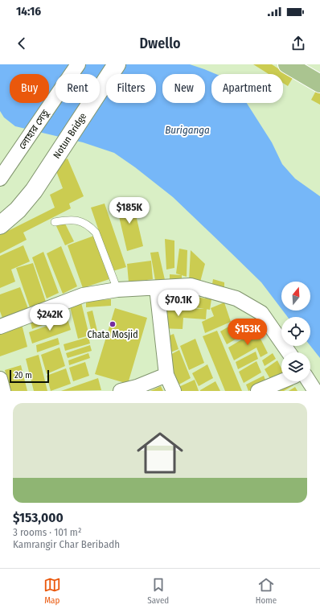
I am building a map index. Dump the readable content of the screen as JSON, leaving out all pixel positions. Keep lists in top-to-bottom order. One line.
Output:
{"streets":{"street":["লোহার সেতু","Notun Bridge"]},"water":["Buriganga"],"places":["Chata Mosjid"],"scale_bar":"20 m","north":"top","page":{"status":"14:16","header":"Dwello","chip":["Buy","Rent","Filters","New","Apartment"],"price":["$185K","$70.1K","$242K","$153K"],"scale":"20 m","list":[{"name":"$153,000","note":"3 rooms · 101 m² · Kamrangir Char Beribadh"}],"tabs":["Map","Saved","Home"]}}
